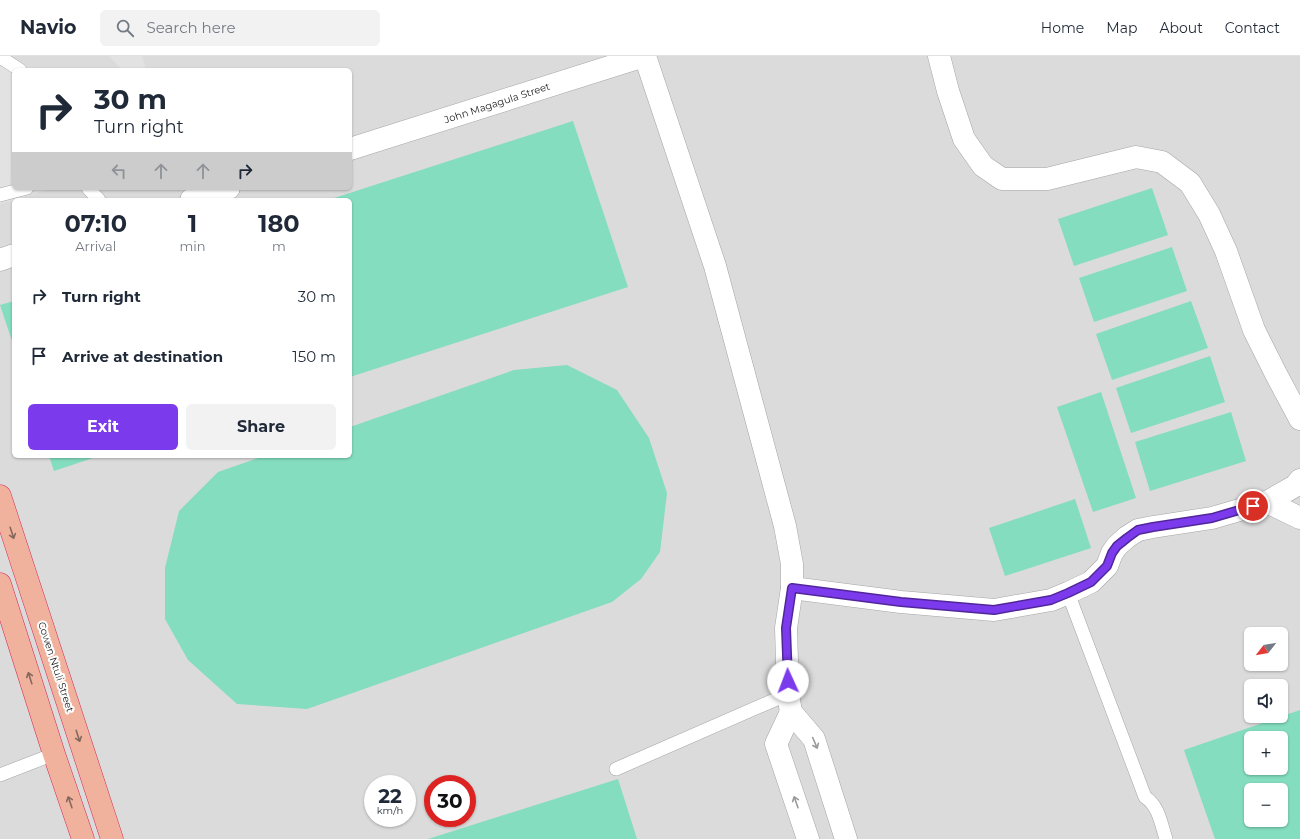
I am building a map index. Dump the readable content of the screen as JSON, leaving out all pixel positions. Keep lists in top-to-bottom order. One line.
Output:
{"streets":{"highway":["Cowen Ntuli Street"],"street":["John Magagula Street"]},"north":"bottom left","page":{"header":"Navio","search":"Search here","nav":["Home","Map","About","Contact"],"turn":["30 m","Turn right"],"eta":["07:10","Arrival","1","min","180","m"],"list":[{"name":"Turn right","value":"30 m"},{"name":"Arrive at destination","value":"150 m"}],"buttons":["Exit","Share"],"map_buttons":["+","−"],"speed":"22 km/h","limit":"30"}}
